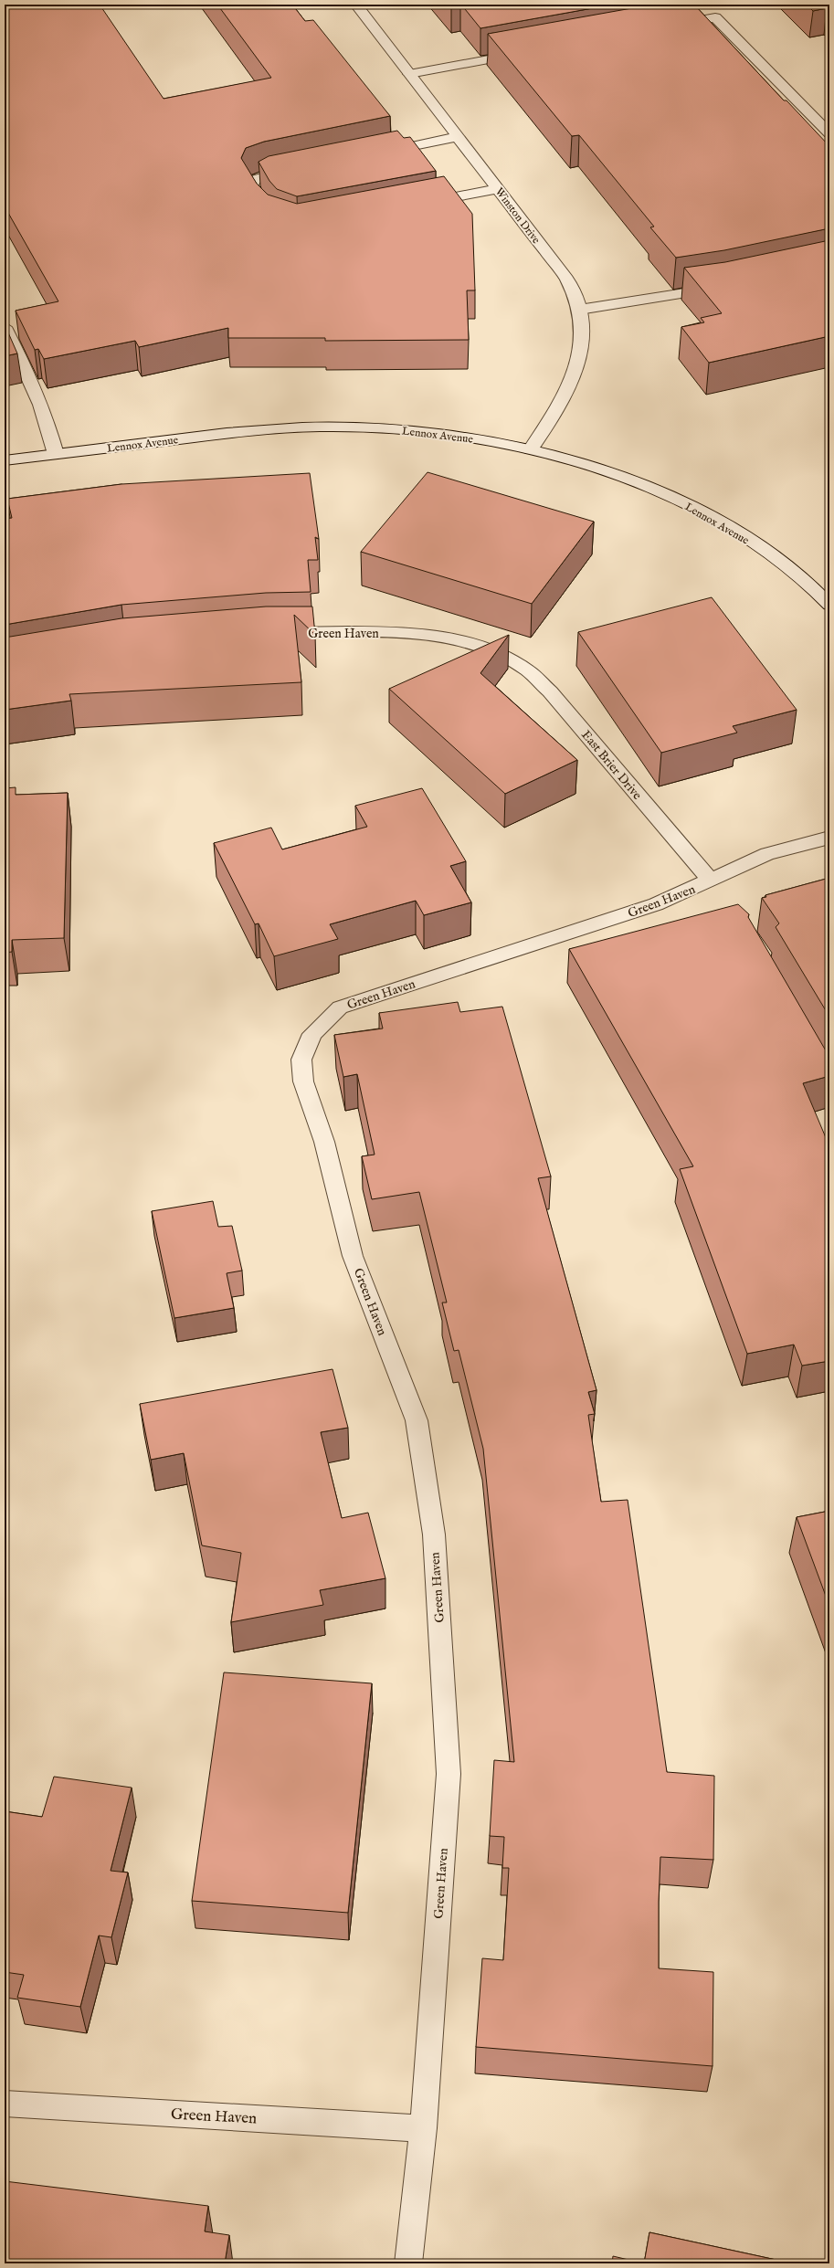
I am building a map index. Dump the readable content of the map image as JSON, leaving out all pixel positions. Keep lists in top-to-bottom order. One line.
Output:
{"streets":{"street":["Winston Drive","Lennox Avenue","Green Haven","East Brier Drive"]},"crossings":[["Winston Drive","Lennox Avenue"],["Green Haven","East Brier Drive"]]}
